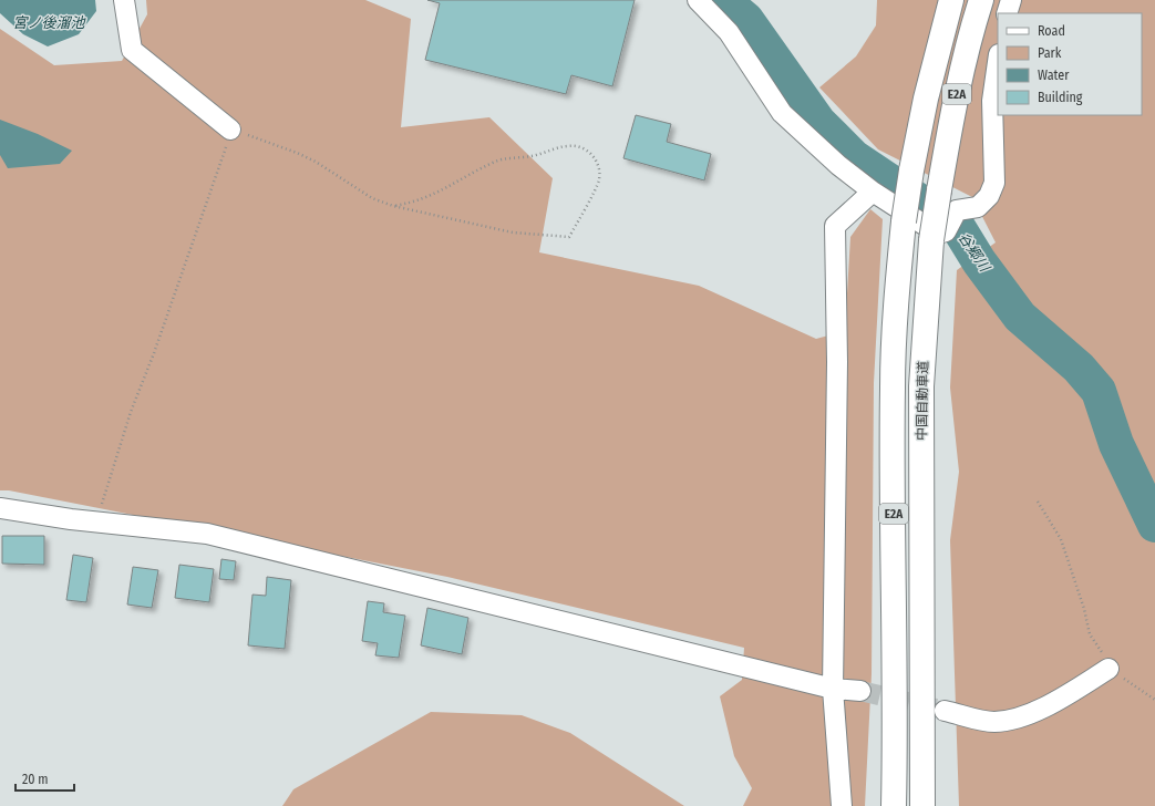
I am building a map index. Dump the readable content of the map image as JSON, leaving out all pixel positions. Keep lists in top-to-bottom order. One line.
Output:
{"streets":{"highway":["E2A","中国自動車道"]},"water":["宮ノ後溜池","谷郷川"],"legend":["Road","Park","Water","Building"],"scale_bar":"20 m"}
